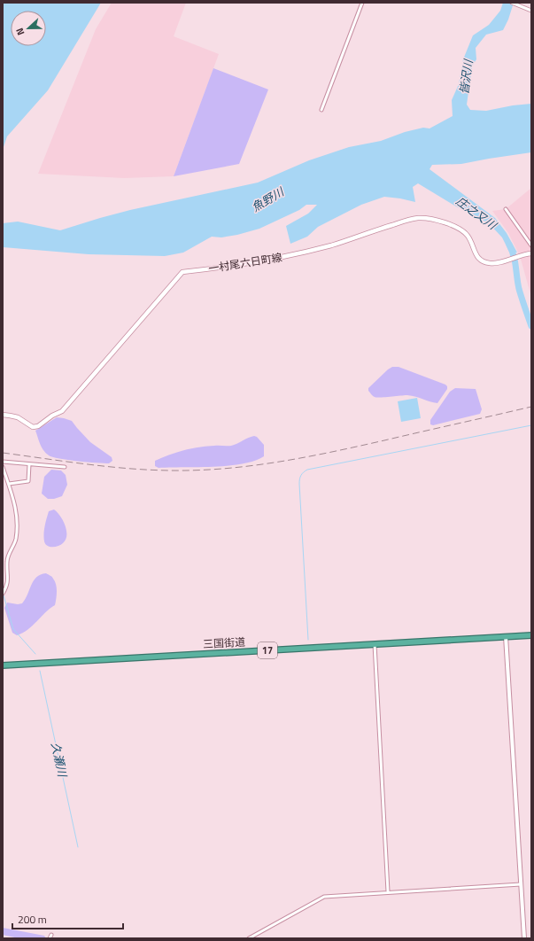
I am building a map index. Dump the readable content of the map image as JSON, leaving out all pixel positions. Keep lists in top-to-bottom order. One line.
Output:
{"streets":{"highway":["三国街道","17"],"main road":["一村尾六日町線"]},"water":["皆沢川","魚野川","庄之又川","久瀬川"],"scale_bar":"200 m","north":"left"}
